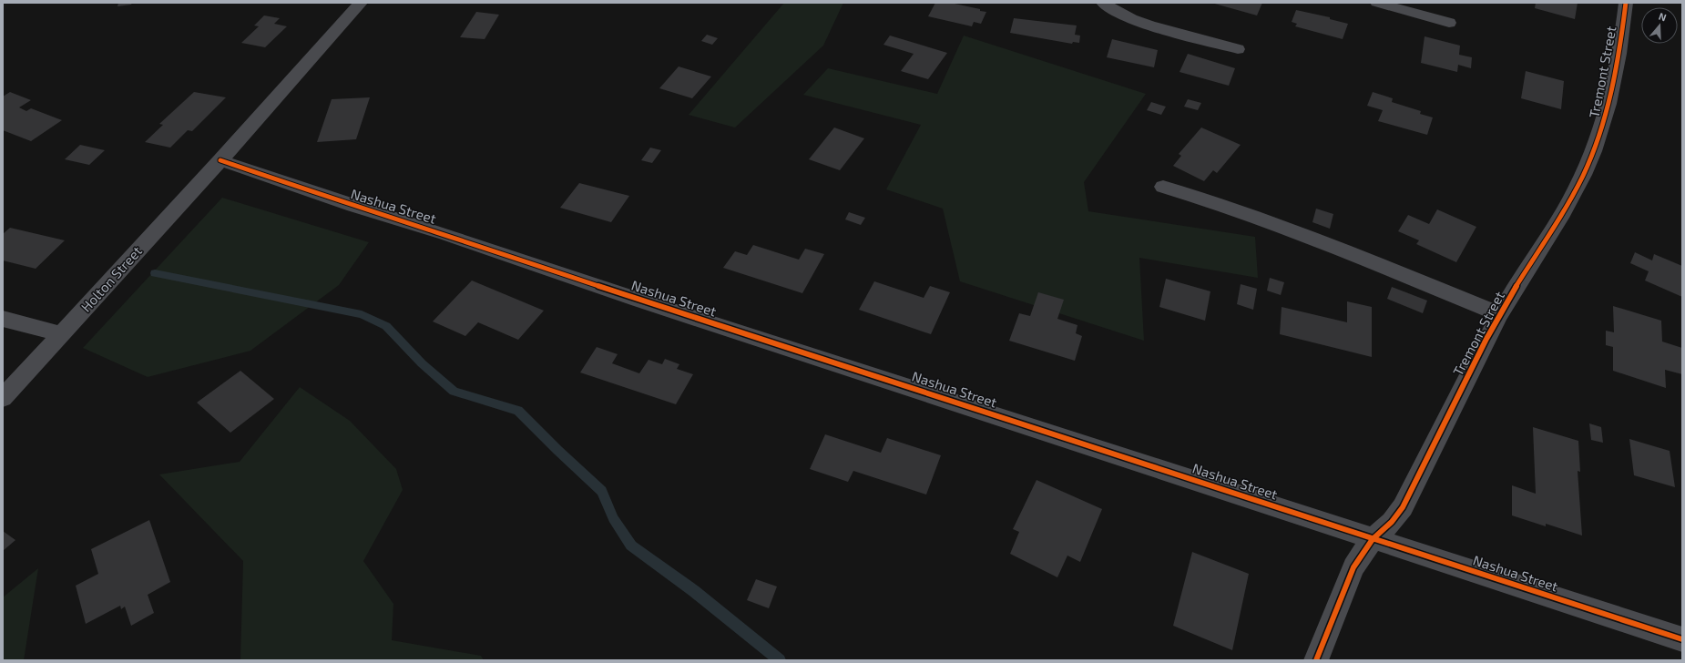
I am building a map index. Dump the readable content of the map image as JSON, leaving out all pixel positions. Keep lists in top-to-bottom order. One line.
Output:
{"streets":{"street":["Tremont Street","Nashua Street","Holton Street"]},"crossings":[["Tremont Street","Nashua Street"],["Nashua Street","Holton Street"]],"north":"top"}
